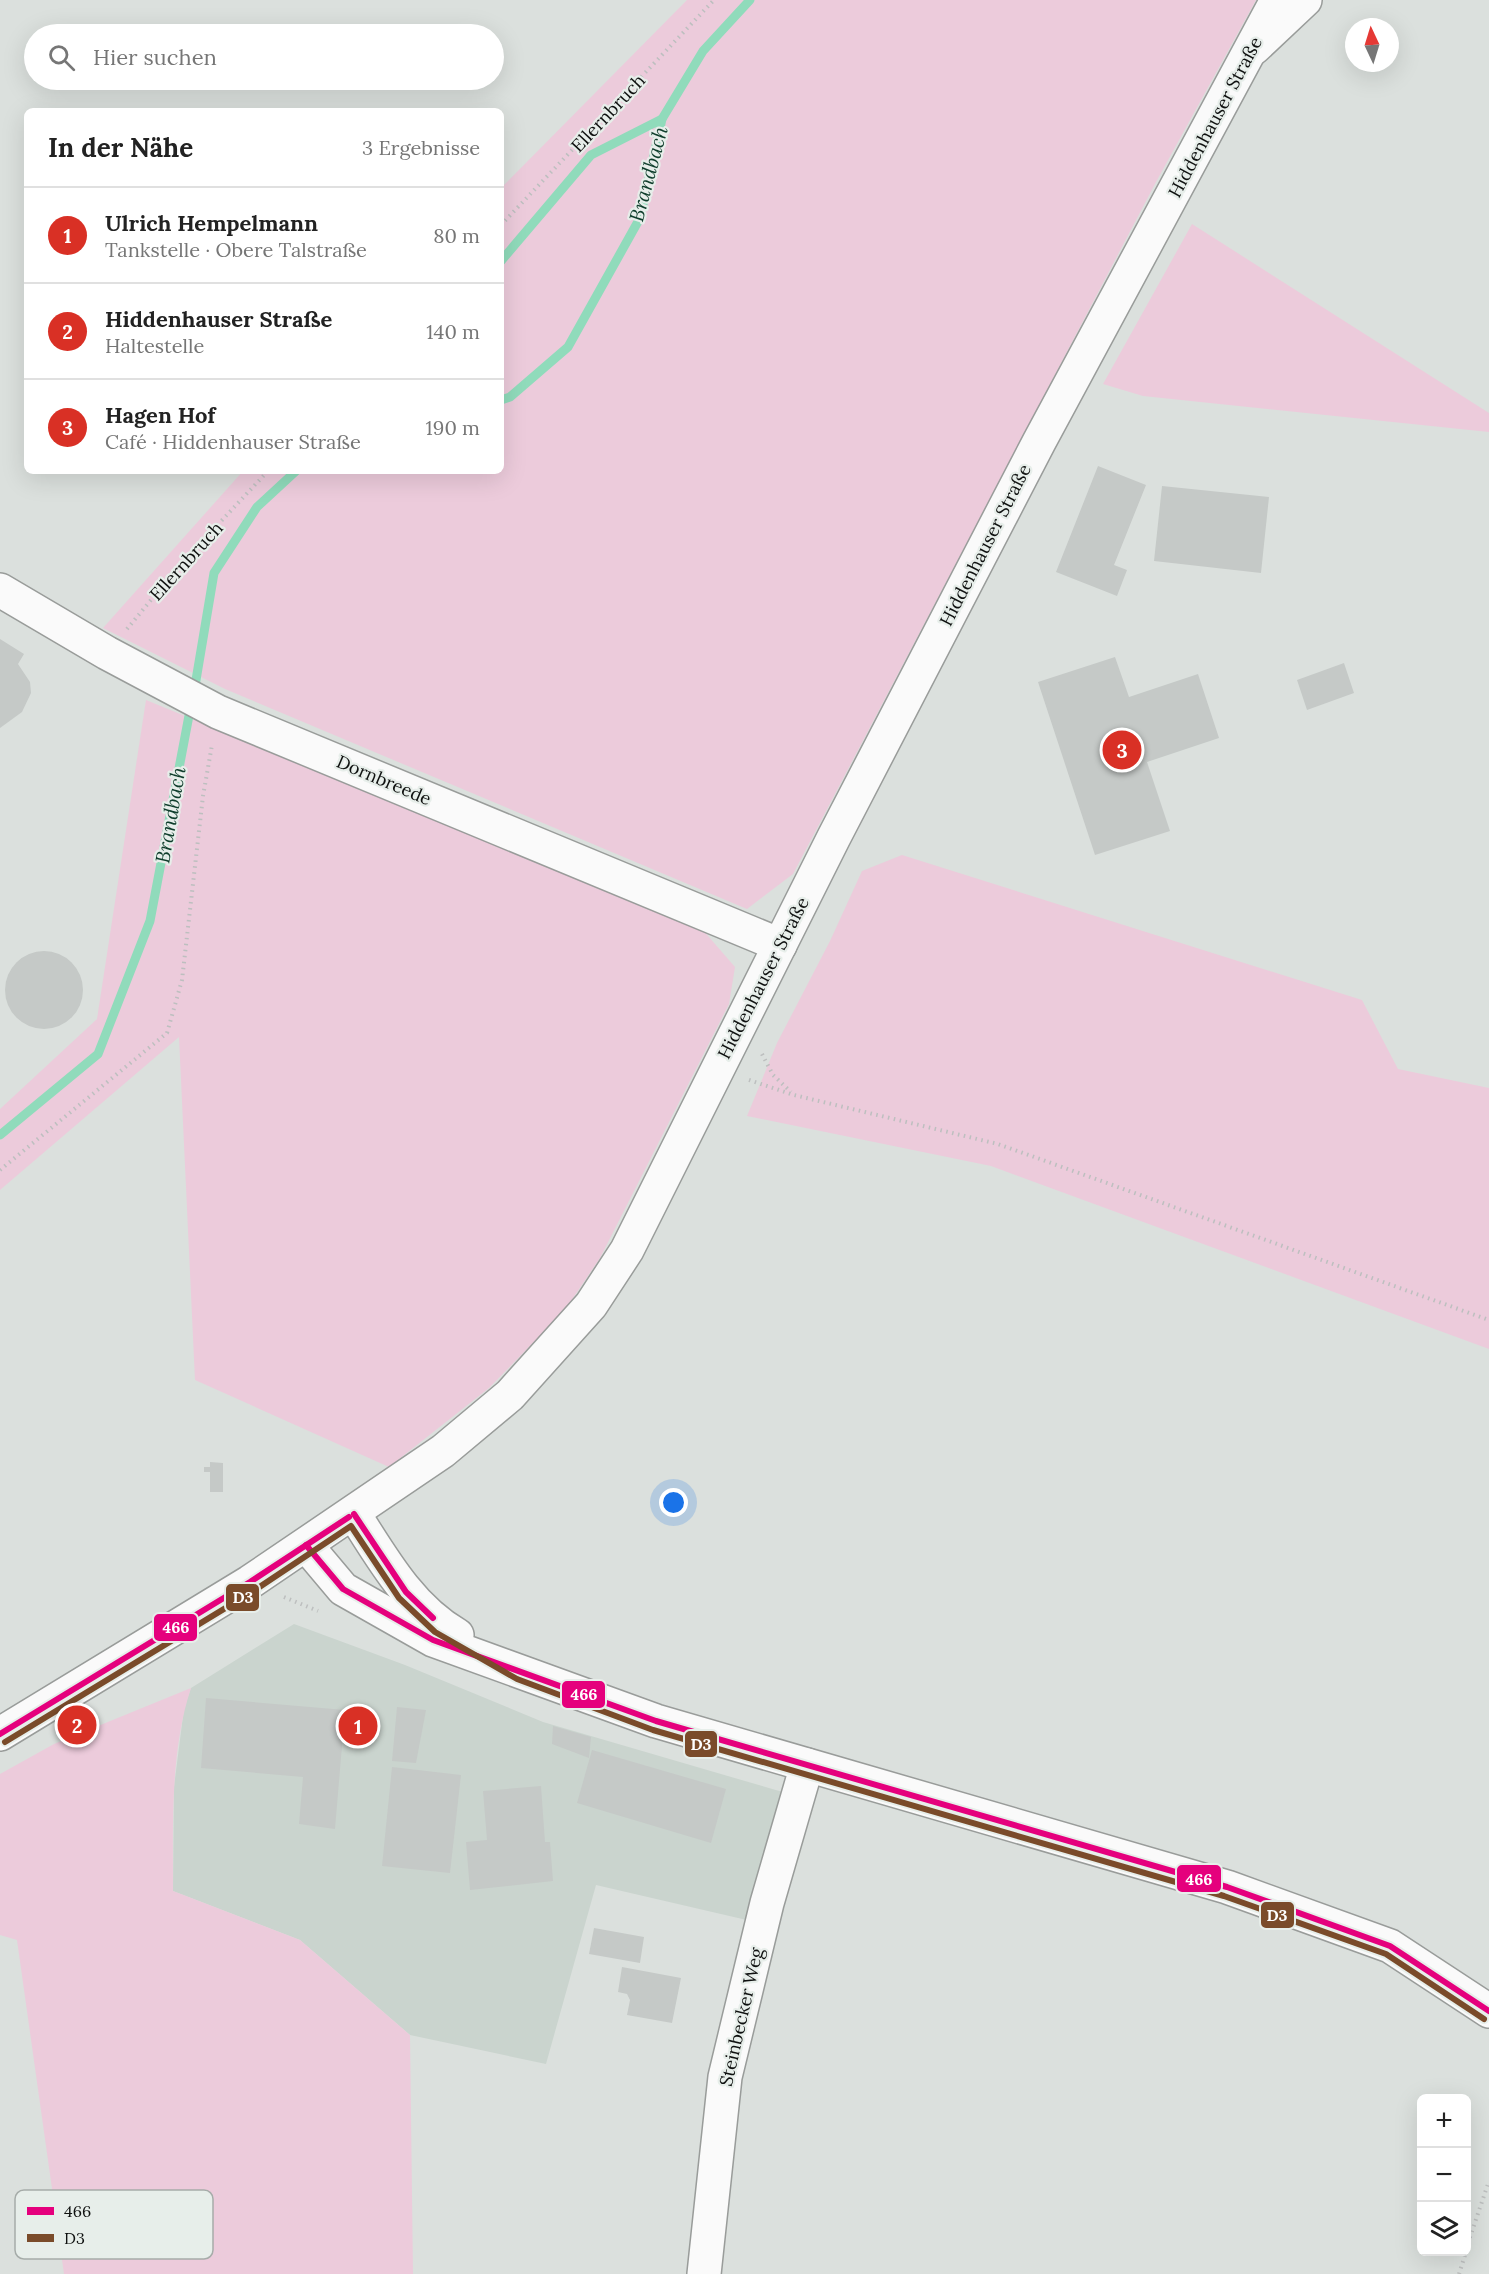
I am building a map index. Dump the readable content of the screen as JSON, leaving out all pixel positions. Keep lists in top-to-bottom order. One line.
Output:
{"streets":{"street":["Hiddenhauser Straße","Dornbreede","Steinbecker Weg"],"path":["Ellernbruch"]},"crossings":[["Ellernbruch","Dornbreede"],["Hiddenhauser Straße","Dornbreede"]],"water":["Brandbach"],"lines":["transit line 466","transit line D3"],"legend":["466","D3"],"north":"top","page":{"search":"Hier suchen","heading":["In der Nähe","3 Ergebnisse"],"list":[{"mark":"1","name":"Ulrich Hempelmann","note":"Tankstelle · Obere Talstraße","value":"80 m"},{"mark":"2","name":"Hiddenhauser Straße","note":"Haltestelle","value":"140 m"},{"mark":"3","name":"Hagen Hof","note":"Café · Hiddenhauser Straße","value":"190 m"}],"pins":["3","2","1"],"map_buttons":["+","−"]}}
